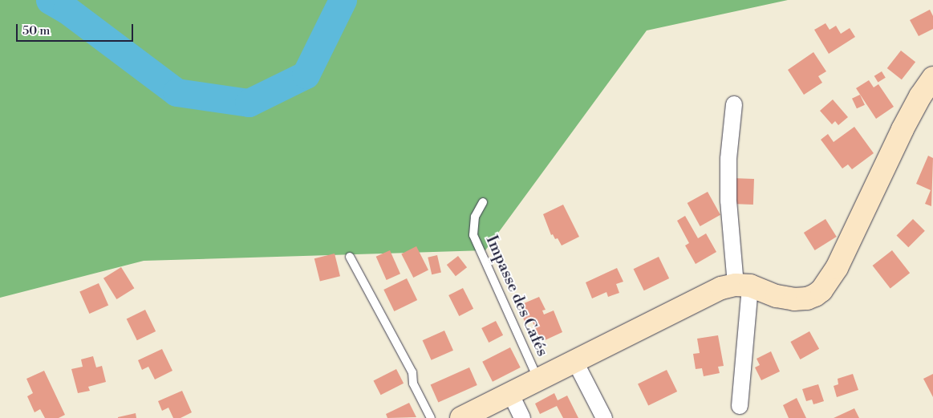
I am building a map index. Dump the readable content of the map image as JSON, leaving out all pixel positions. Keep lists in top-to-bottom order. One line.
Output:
{"streets":{"lane":["Impasse des Cafés"]},"scale_bar":"50 m"}
